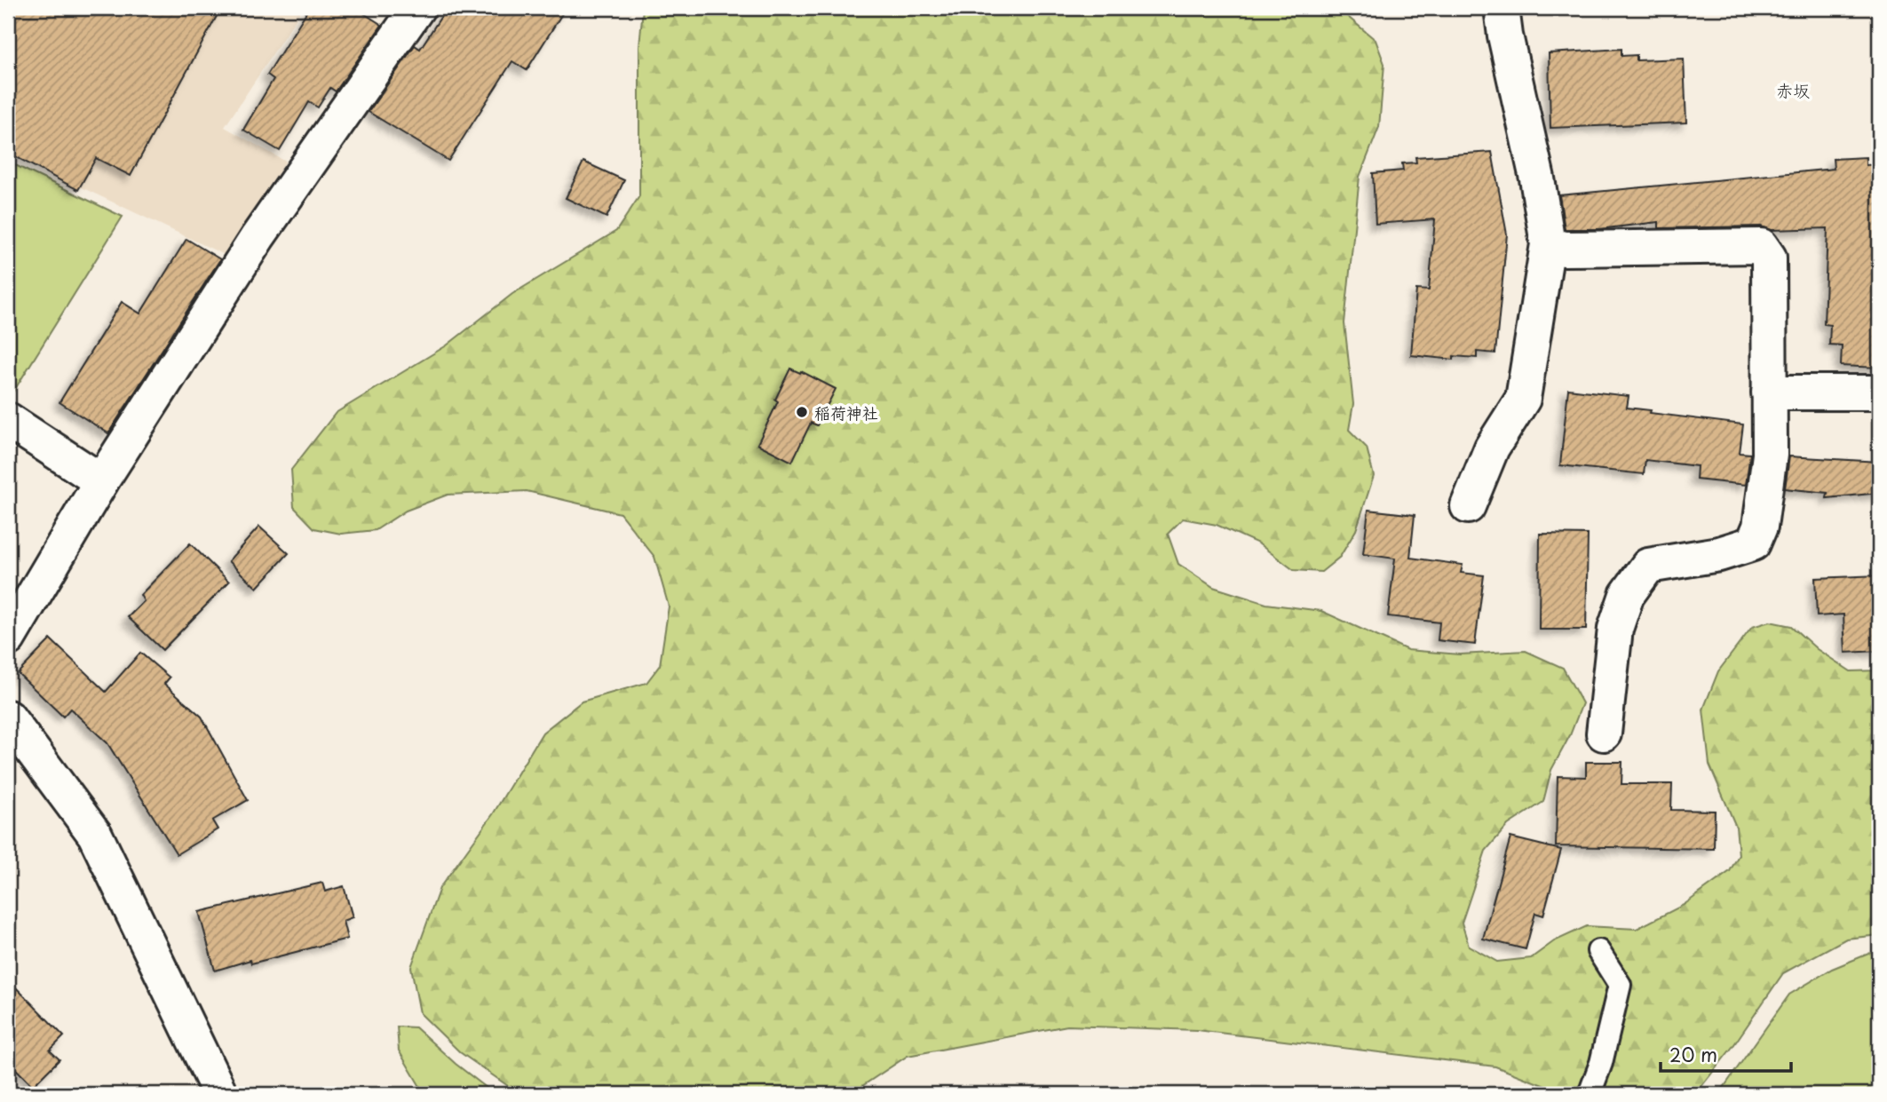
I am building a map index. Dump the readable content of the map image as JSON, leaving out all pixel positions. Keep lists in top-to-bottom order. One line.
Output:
{"districts":["赤坂"],"places":["稲荷神社"],"scale_bar":"20 m"}
